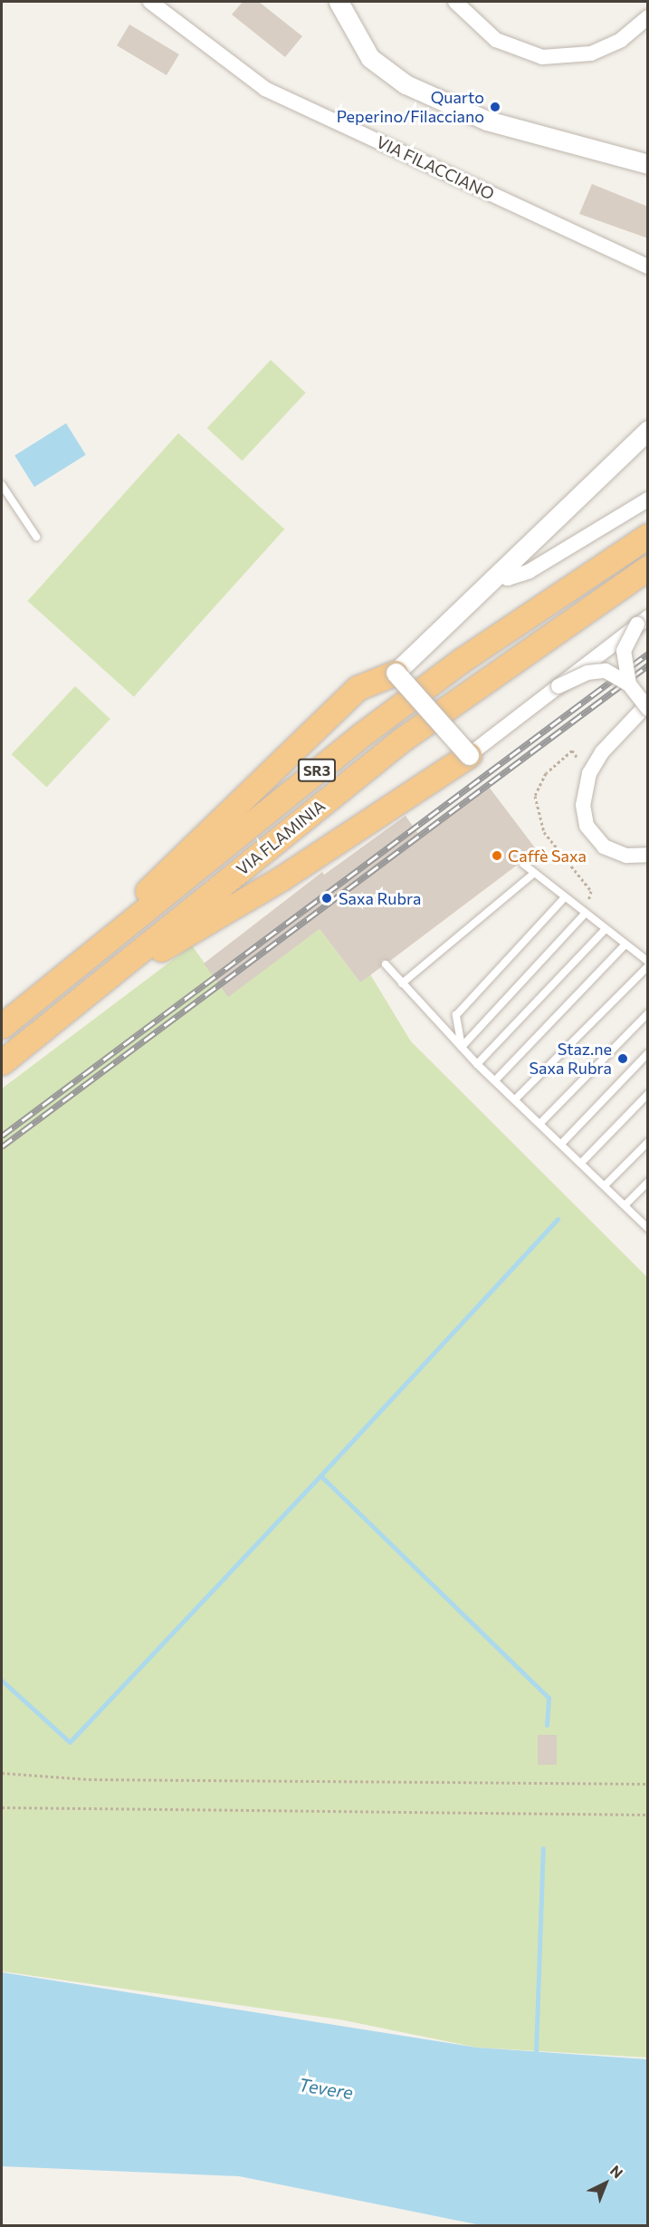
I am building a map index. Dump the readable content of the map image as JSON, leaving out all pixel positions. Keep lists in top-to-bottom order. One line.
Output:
{"streets":{"highway":["SR3","VIA FLAMINIA"],"street":["VIA FILACCIANO"]},"water":["Tevere"],"places":["Quarto Peperino/Filacciano","Caffè Saxa","Saxa Rubra","Staz.ne Saxa Rubra"],"north":"top right"}
